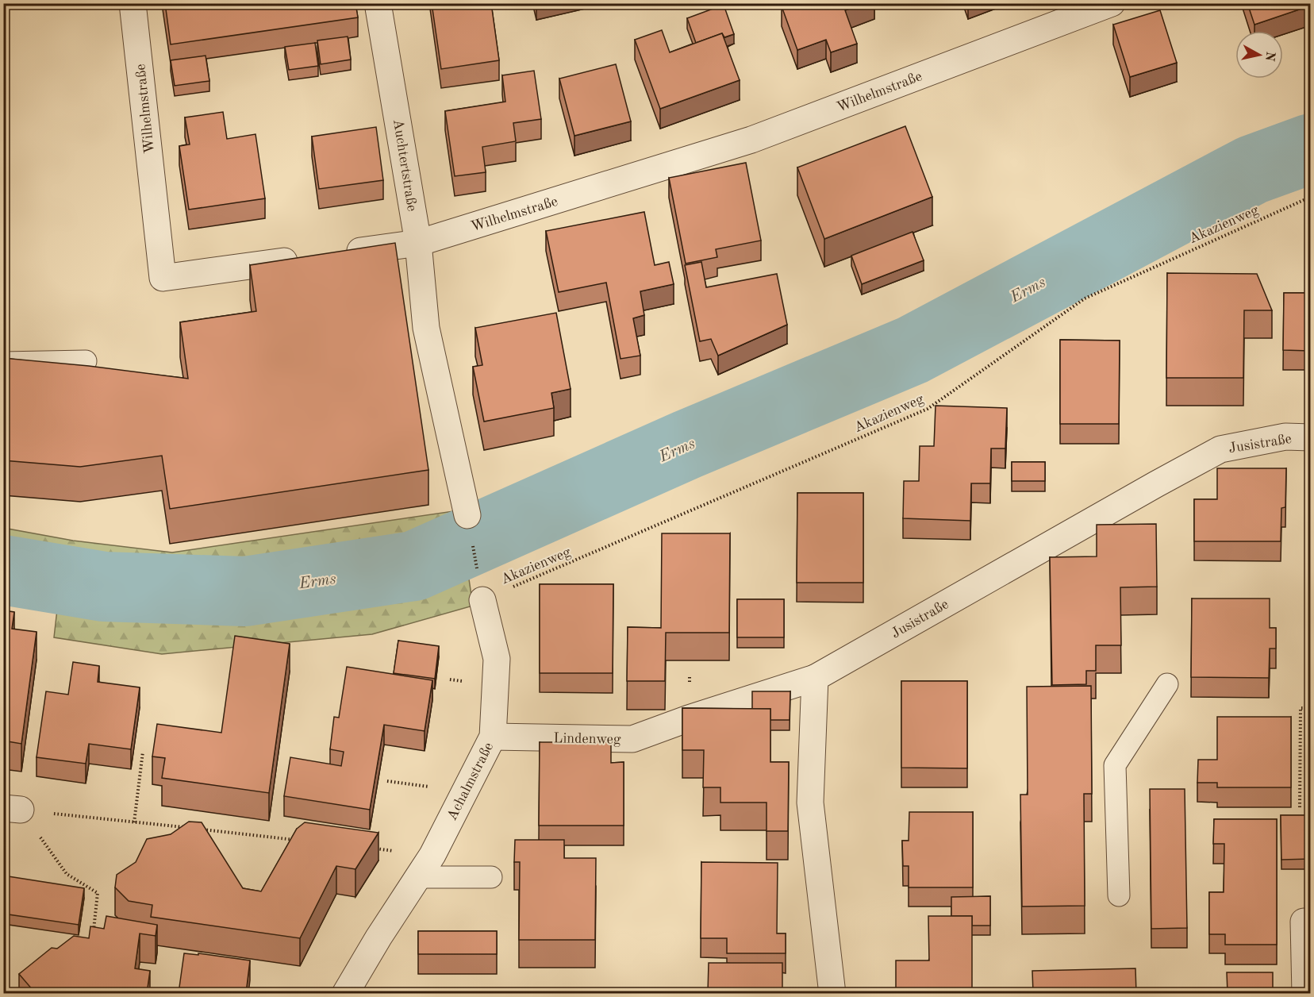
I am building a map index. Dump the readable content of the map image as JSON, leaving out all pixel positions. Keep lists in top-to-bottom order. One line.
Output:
{"streets":{"street":["Wilhelmstraße","Auchtertstraße","Jusistraße","Lindenweg","Achalmstraße"],"path":["Akazienweg"]},"crossings":[["Wilhelmstraße","Auchtertstraße"],["Akazienweg","Achalmstraße"],["Jusistraße","Lindenweg"],["Lindenweg","Achalmstraße"]],"water":["Erms"],"north":"right"}
